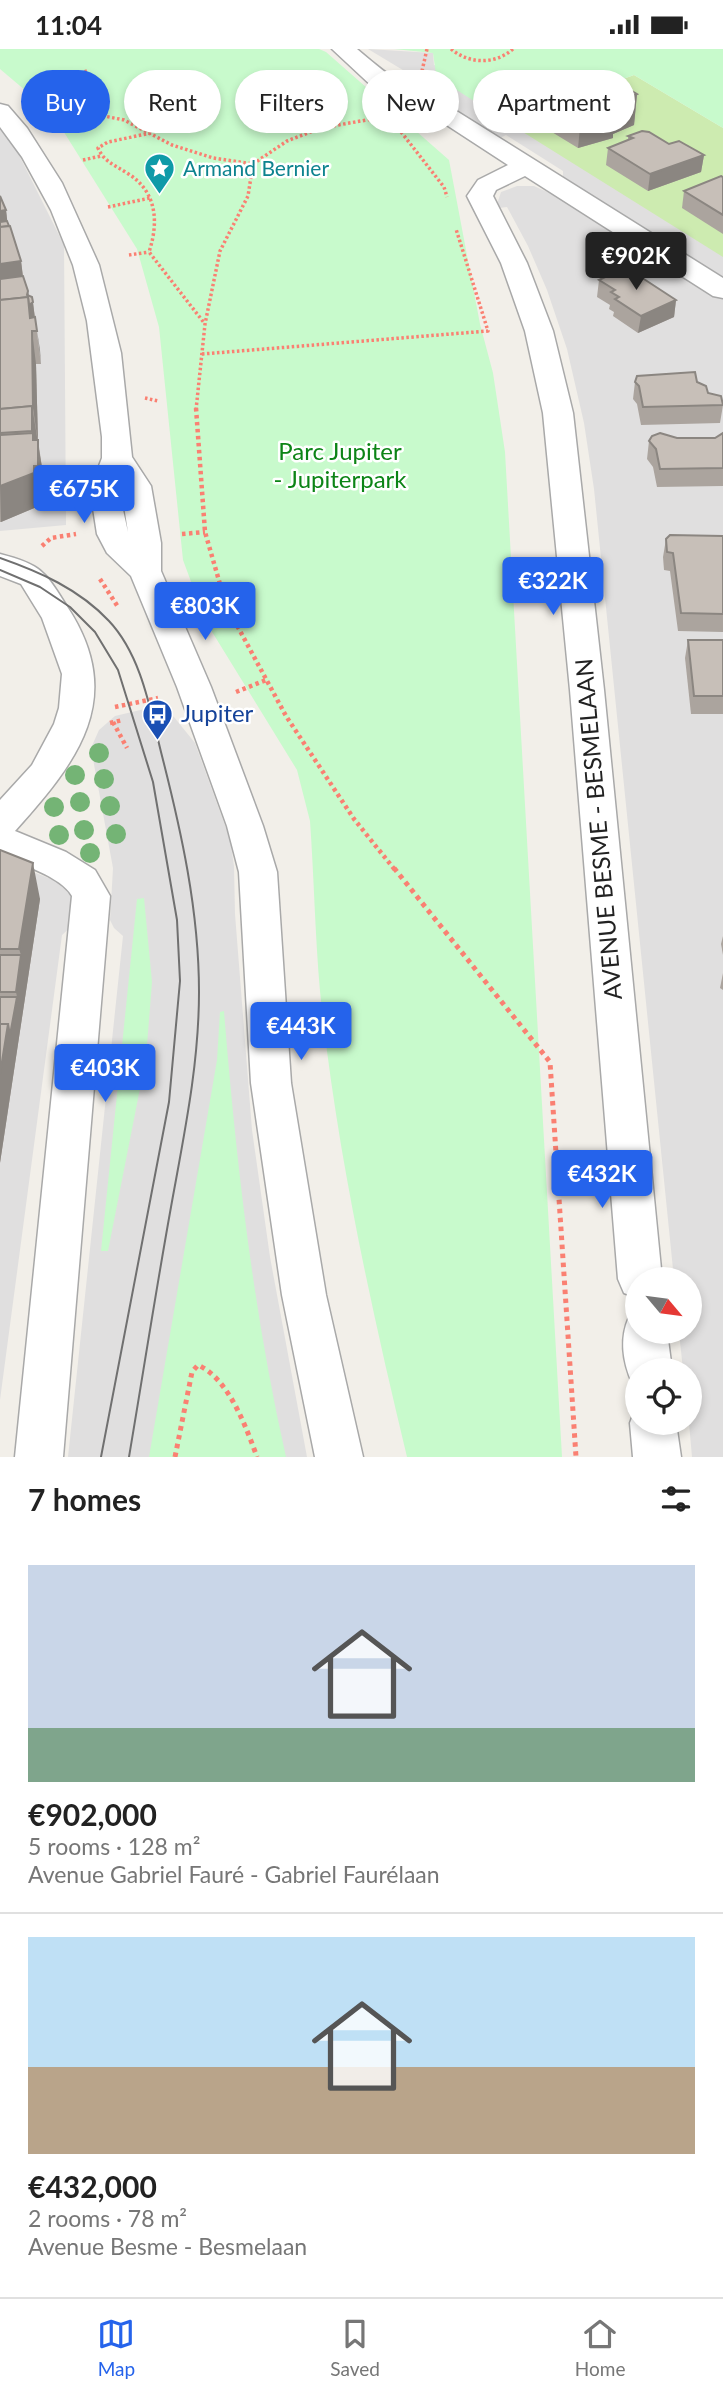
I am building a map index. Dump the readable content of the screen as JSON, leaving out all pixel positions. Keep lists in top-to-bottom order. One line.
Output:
{"streets":{"street":["AVENUE BESME - BESMELAAN"]},"parks":["Parc Jupiter - Jupiterpark"],"places":{"place":["Armand Bernier"],"bus stop":["Jupiter"]},"north":"bottom right","page":{"status":"11:04","chip":["Buy","Rent","Filters","New","Apartment"],"price":["€902K","€675K","€322K","€803K","€443K","€403K","€432K"],"heading":"7 homes","list":[{"name":"€902,000","note":"5 rooms · 128 m² · Avenue Gabriel Fauré - Gabriel Faurélaan"},{"name":"€432,000","note":"2 rooms · 78 m² · Avenue Besme - Besmelaan"}],"tabs":["Map","Saved","Home"]}}
